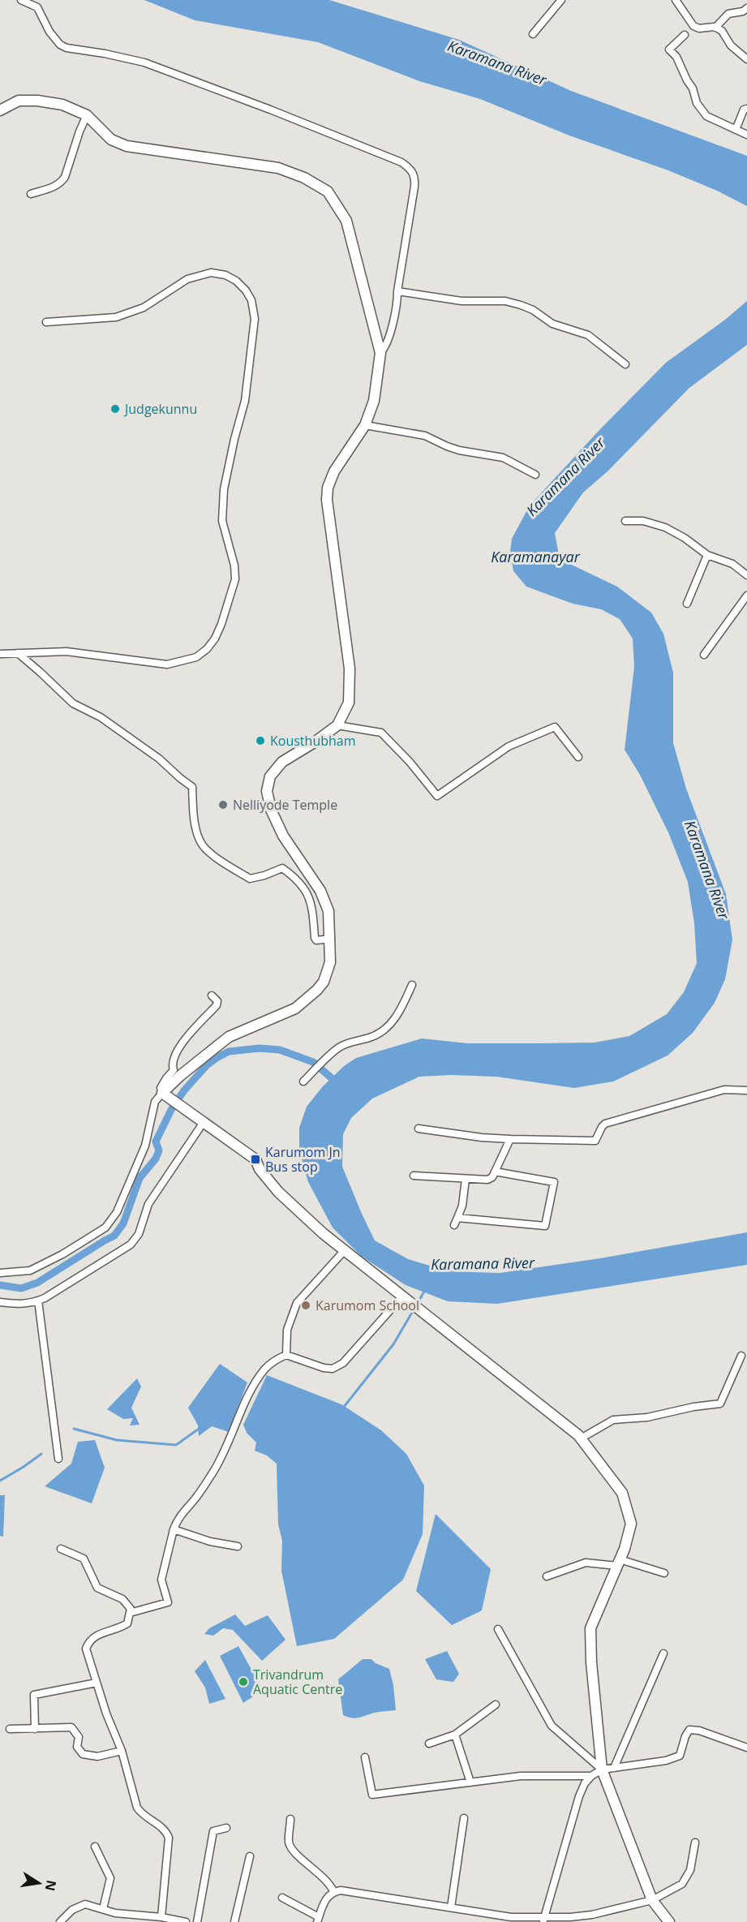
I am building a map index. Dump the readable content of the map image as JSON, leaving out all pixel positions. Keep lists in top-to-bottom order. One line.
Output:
{"water":["Karamana River","Karamanayar"],"places":{"other":["Judgekunnu","Kousthubham","Nelliyode Temple","Karumom School","Trivandrum Aquatic Centre"],"transit":["Karumom Jn Bus stop"]},"north":"right"}
